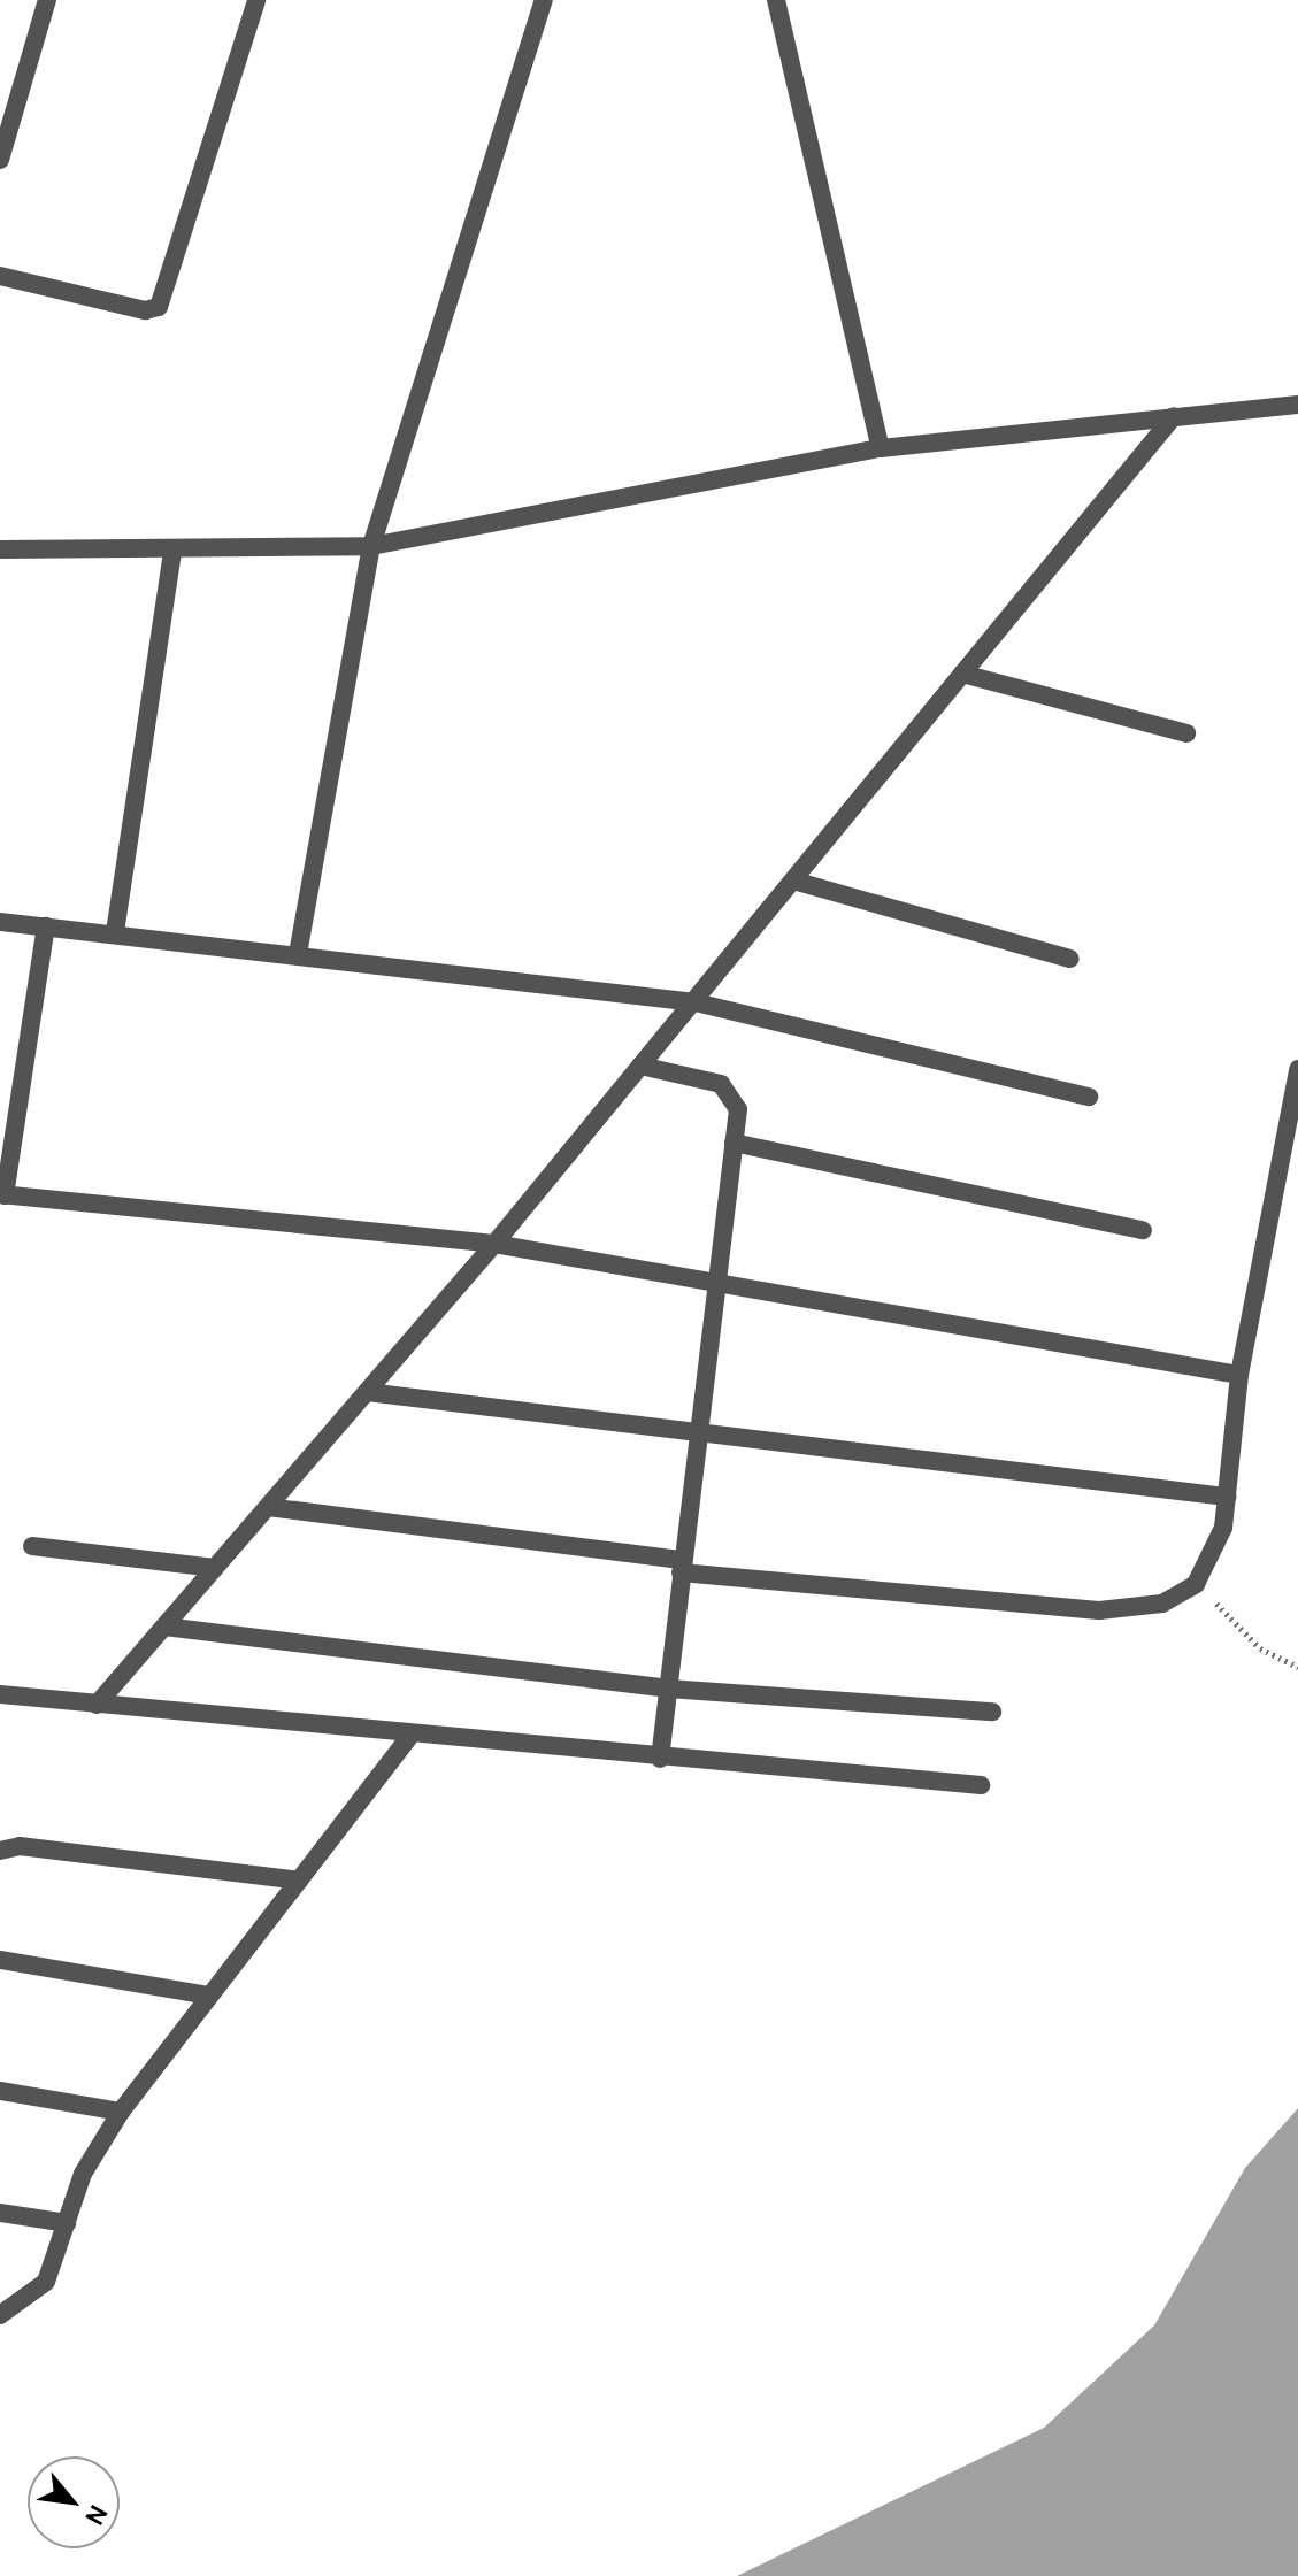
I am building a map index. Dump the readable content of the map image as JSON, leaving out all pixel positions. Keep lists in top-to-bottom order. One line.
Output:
{"north":"bottom right"}
